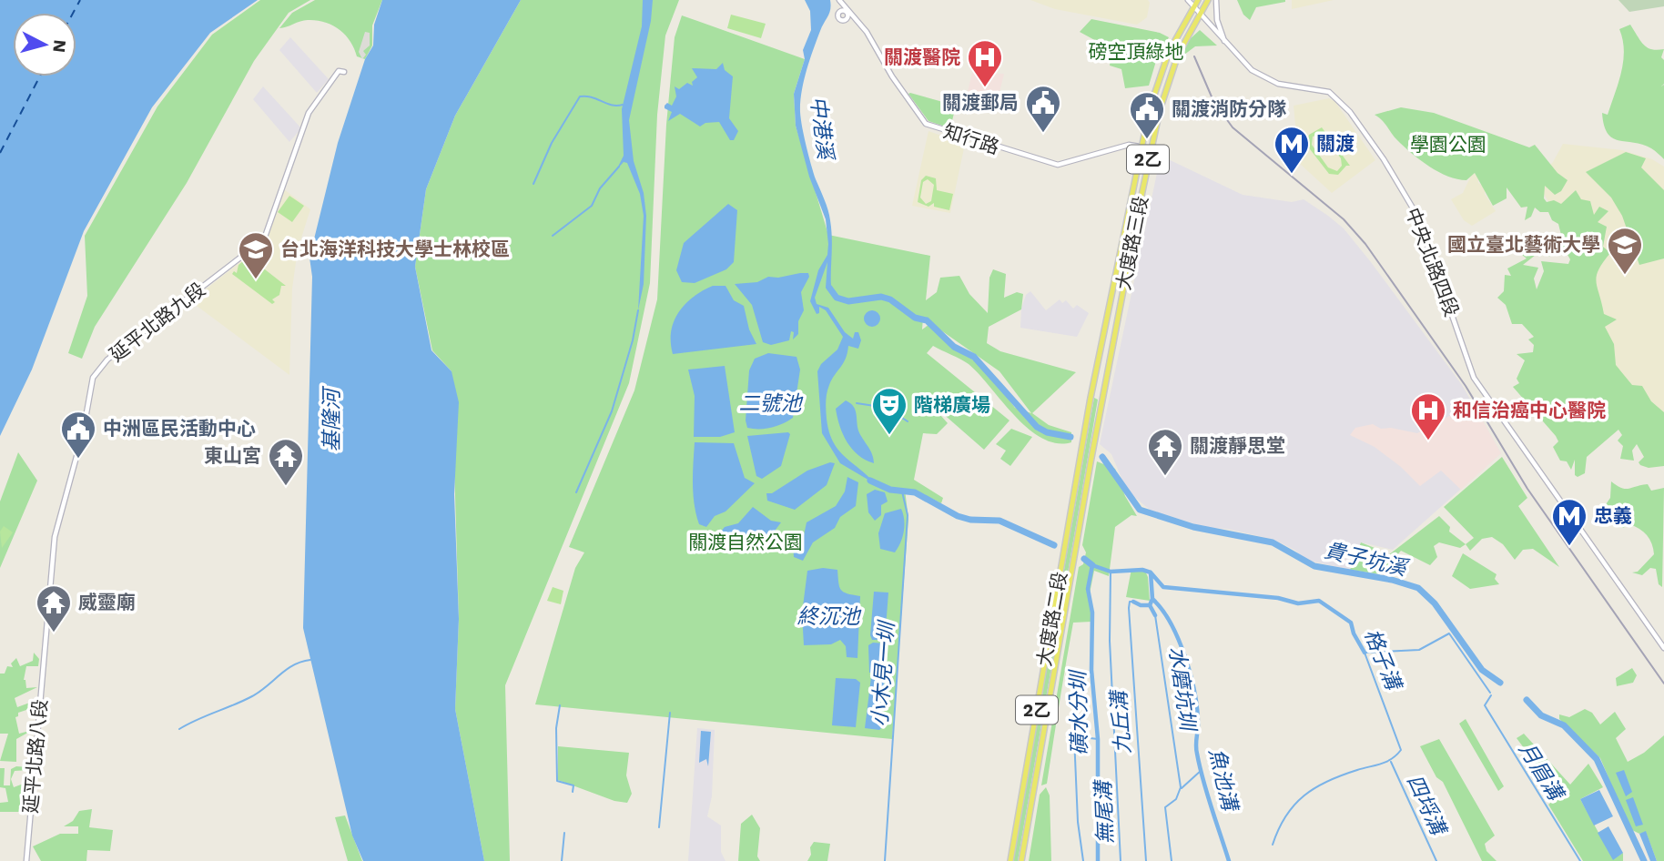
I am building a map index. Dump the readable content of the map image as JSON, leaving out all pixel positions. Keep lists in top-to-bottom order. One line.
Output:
{"streets":{"main road":["2乙","大度路三段","大度路二段"],"street":["知行路","中央北路四段","延平北路九段","延平北路八段"]},"crossings":[["大度路三段","中央北路四段"],["大度路三段","大度路二段"],["延平北路九段","延平北路八段"]],"water":["中港溪","二號池","基隆河","貴子坑溪","終沉池","格子溝","小木見一圳","水磨坑圳","磺水分圳","九丘溝","月眉溝","魚池溝","四埒溝","無尾溝"],"parks":["磅空頂綠地","學園公園","關渡自然公園"],"places":{"hospital":["關渡醫院","和信治癌中心醫院"],"public building":["關渡郵局","關渡消防分隊","中洲區民活動中心"],"metro station":["關渡","忠義"],"school or university":["國立臺北藝術大學","台北海洋科技大學士林校區"],"theatre":["階梯廣場"],"temple":["關渡靜思堂","東山宮","威靈廟"]},"north":"right"}
